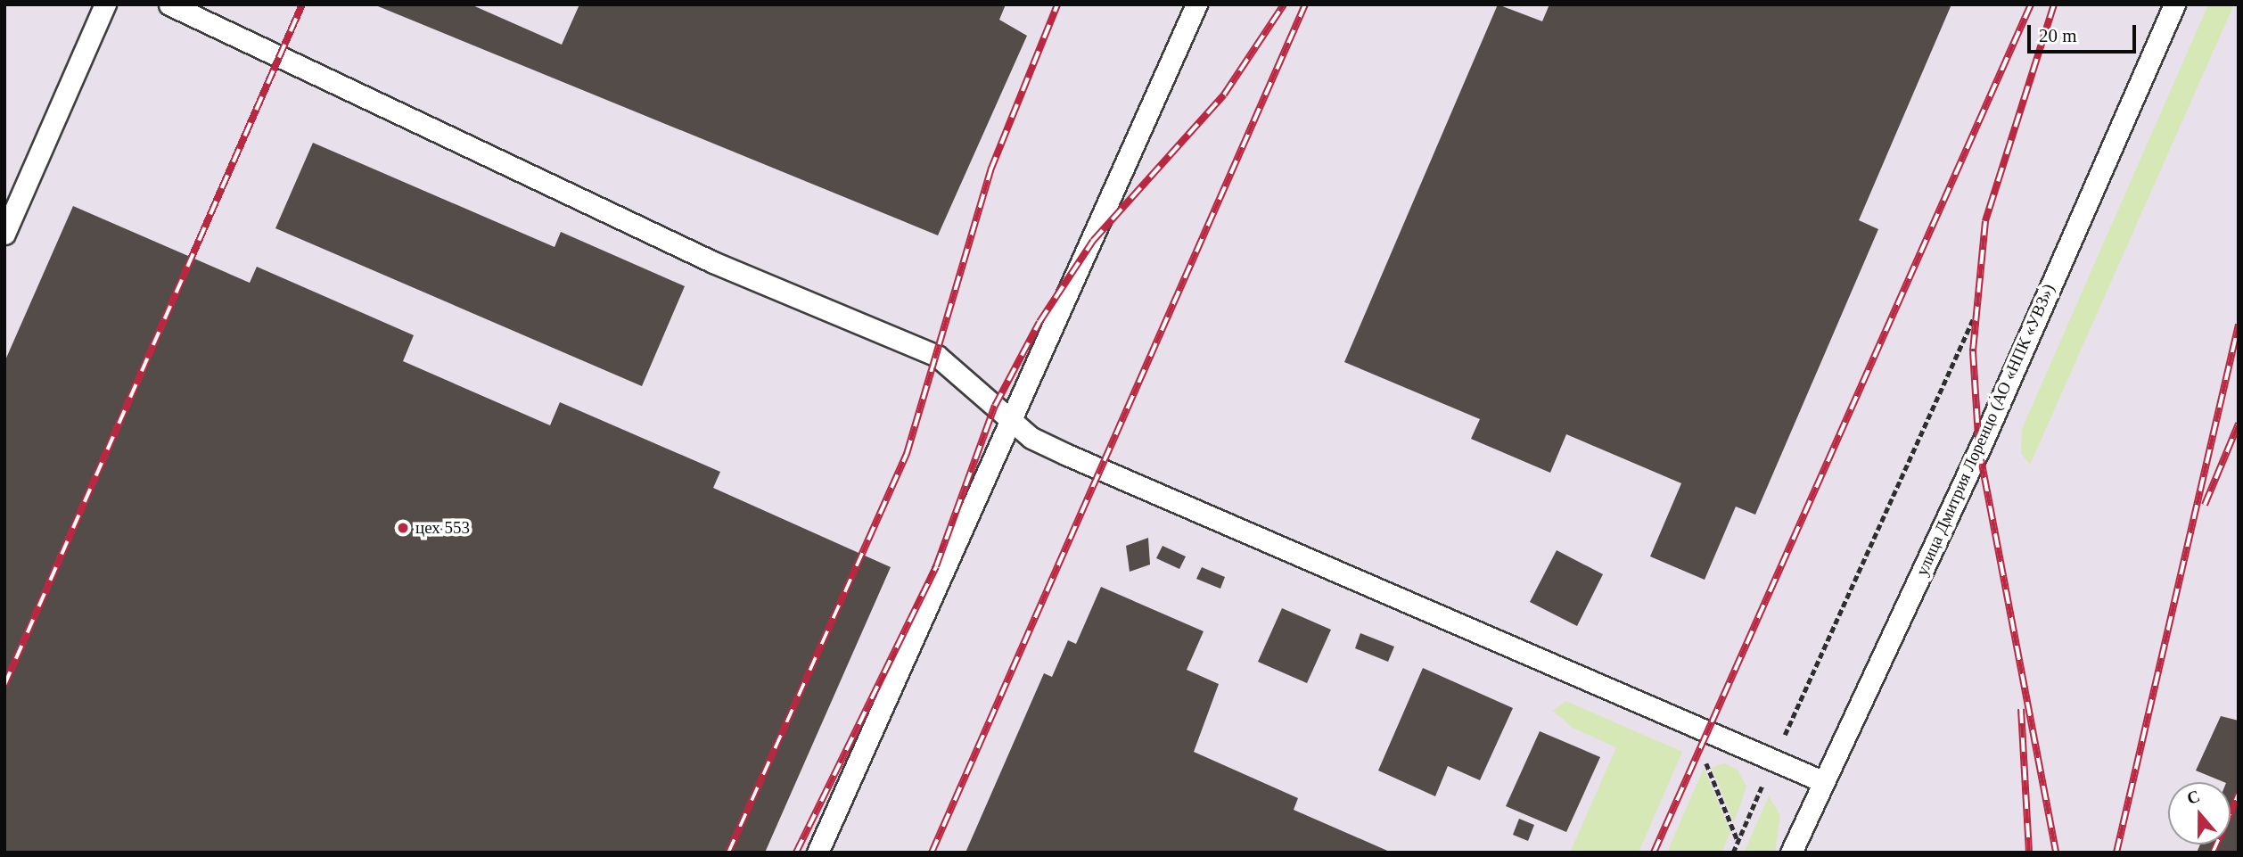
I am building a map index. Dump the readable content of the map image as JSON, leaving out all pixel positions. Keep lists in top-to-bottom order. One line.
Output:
{"streets":{"lane":["улица Дмитрия Лоренцо (АО «НПК «УВЗ»)"]},"places":["цех 553"],"scale_bar":"20 m","north":"top"}
